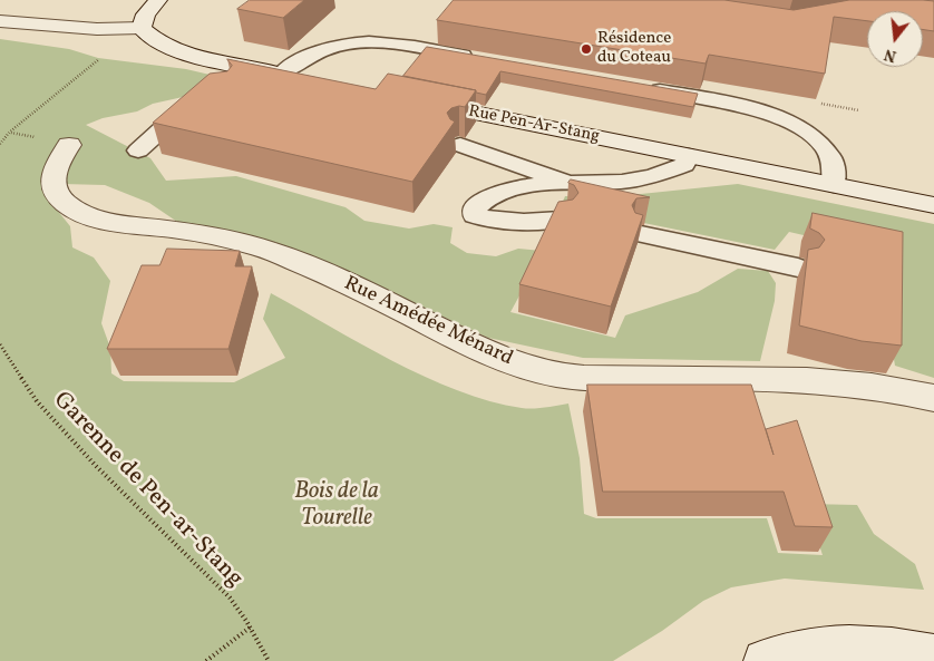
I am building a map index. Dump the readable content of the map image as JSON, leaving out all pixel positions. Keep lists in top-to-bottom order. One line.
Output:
{"streets":{"street":["Rue Pen-Ar-Stang","Rue Amédée Ménard"],"path":["Garenne de Pen-ar-Stang"]},"parks":["Bois de la Tourelle"],"places":["Résidence du Coteau"],"north":"bottom"}
